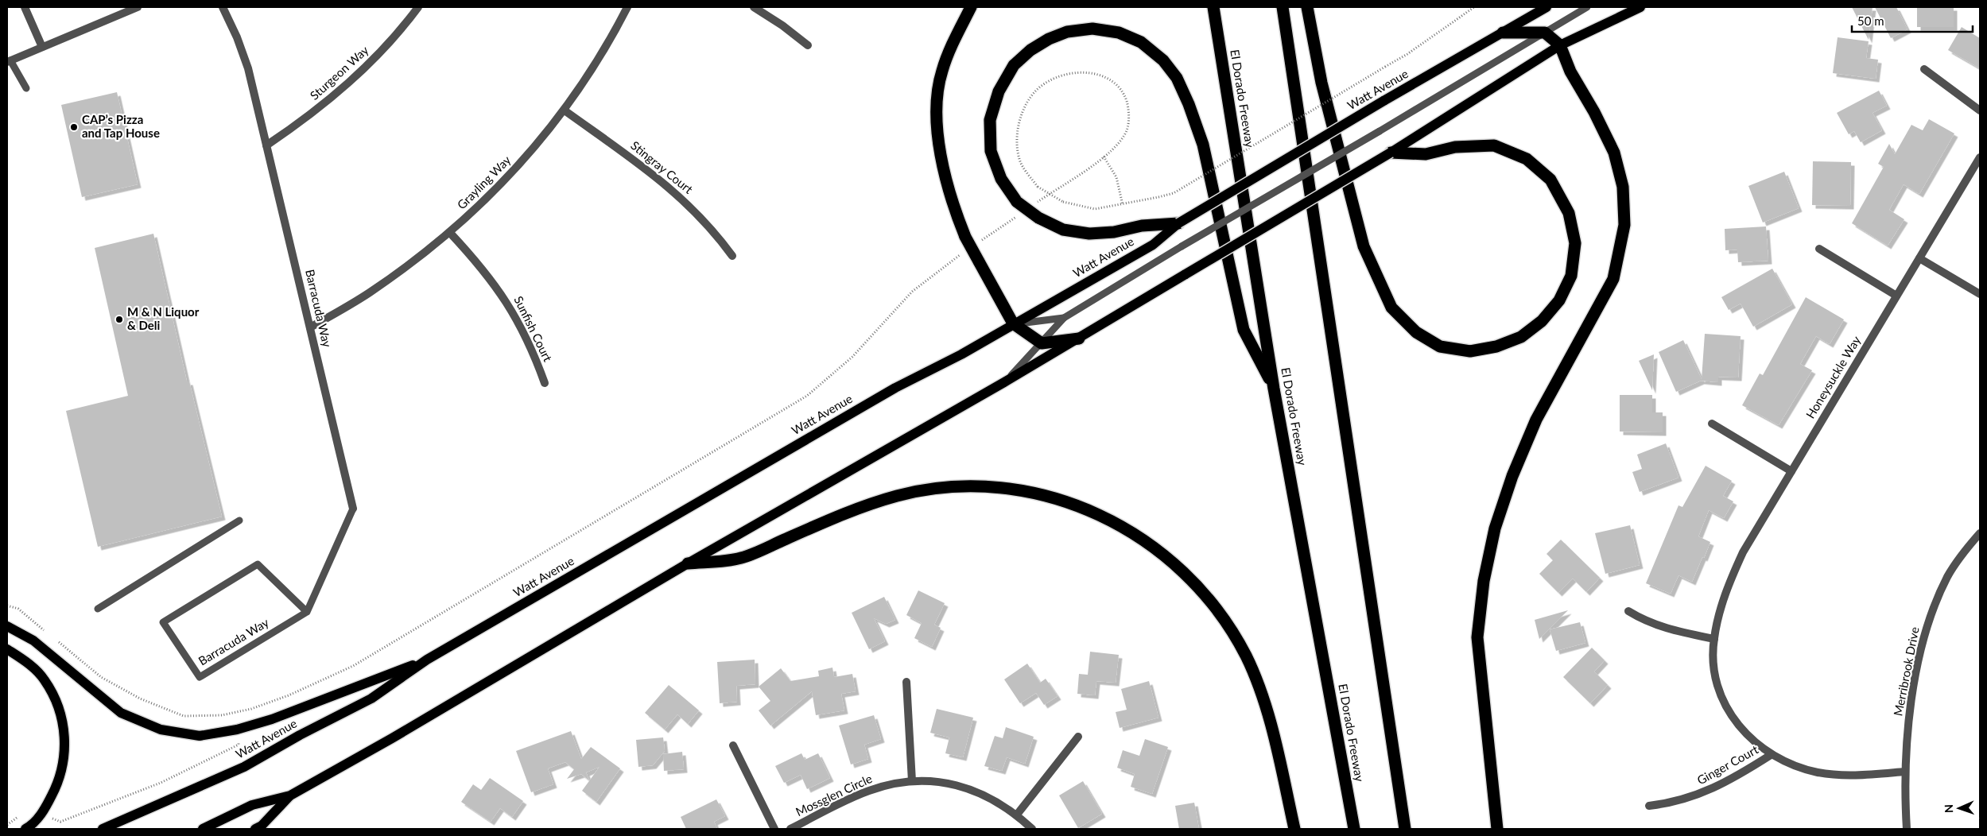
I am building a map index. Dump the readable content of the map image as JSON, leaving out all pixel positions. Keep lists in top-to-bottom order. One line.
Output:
{"streets":{"highway":["El Dorado Freeway"],"main road":["Watt Avenue"],"street":["Sturgeon Way","Stingray Court","Grayling Way","Barracuda Way","Sunfish Court","Honeysuckle Way","Merribrook Drive","Ginger Court","Mossglen Circle"]},"crossings":[["Sturgeon Way","Barracuda Way"],["Stingray Court","Grayling Way"],["Grayling Way","Barracuda Way"],["Grayling Way","Sunfish Court"],["Honeysuckle Way","Merribrook Drive"],["Honeysuckle Way","Ginger Court"]],"places":["CAP’s Pizza and Tap House","M & N Liquor & Deli"],"scale_bar":"50 m","north":"left"}
